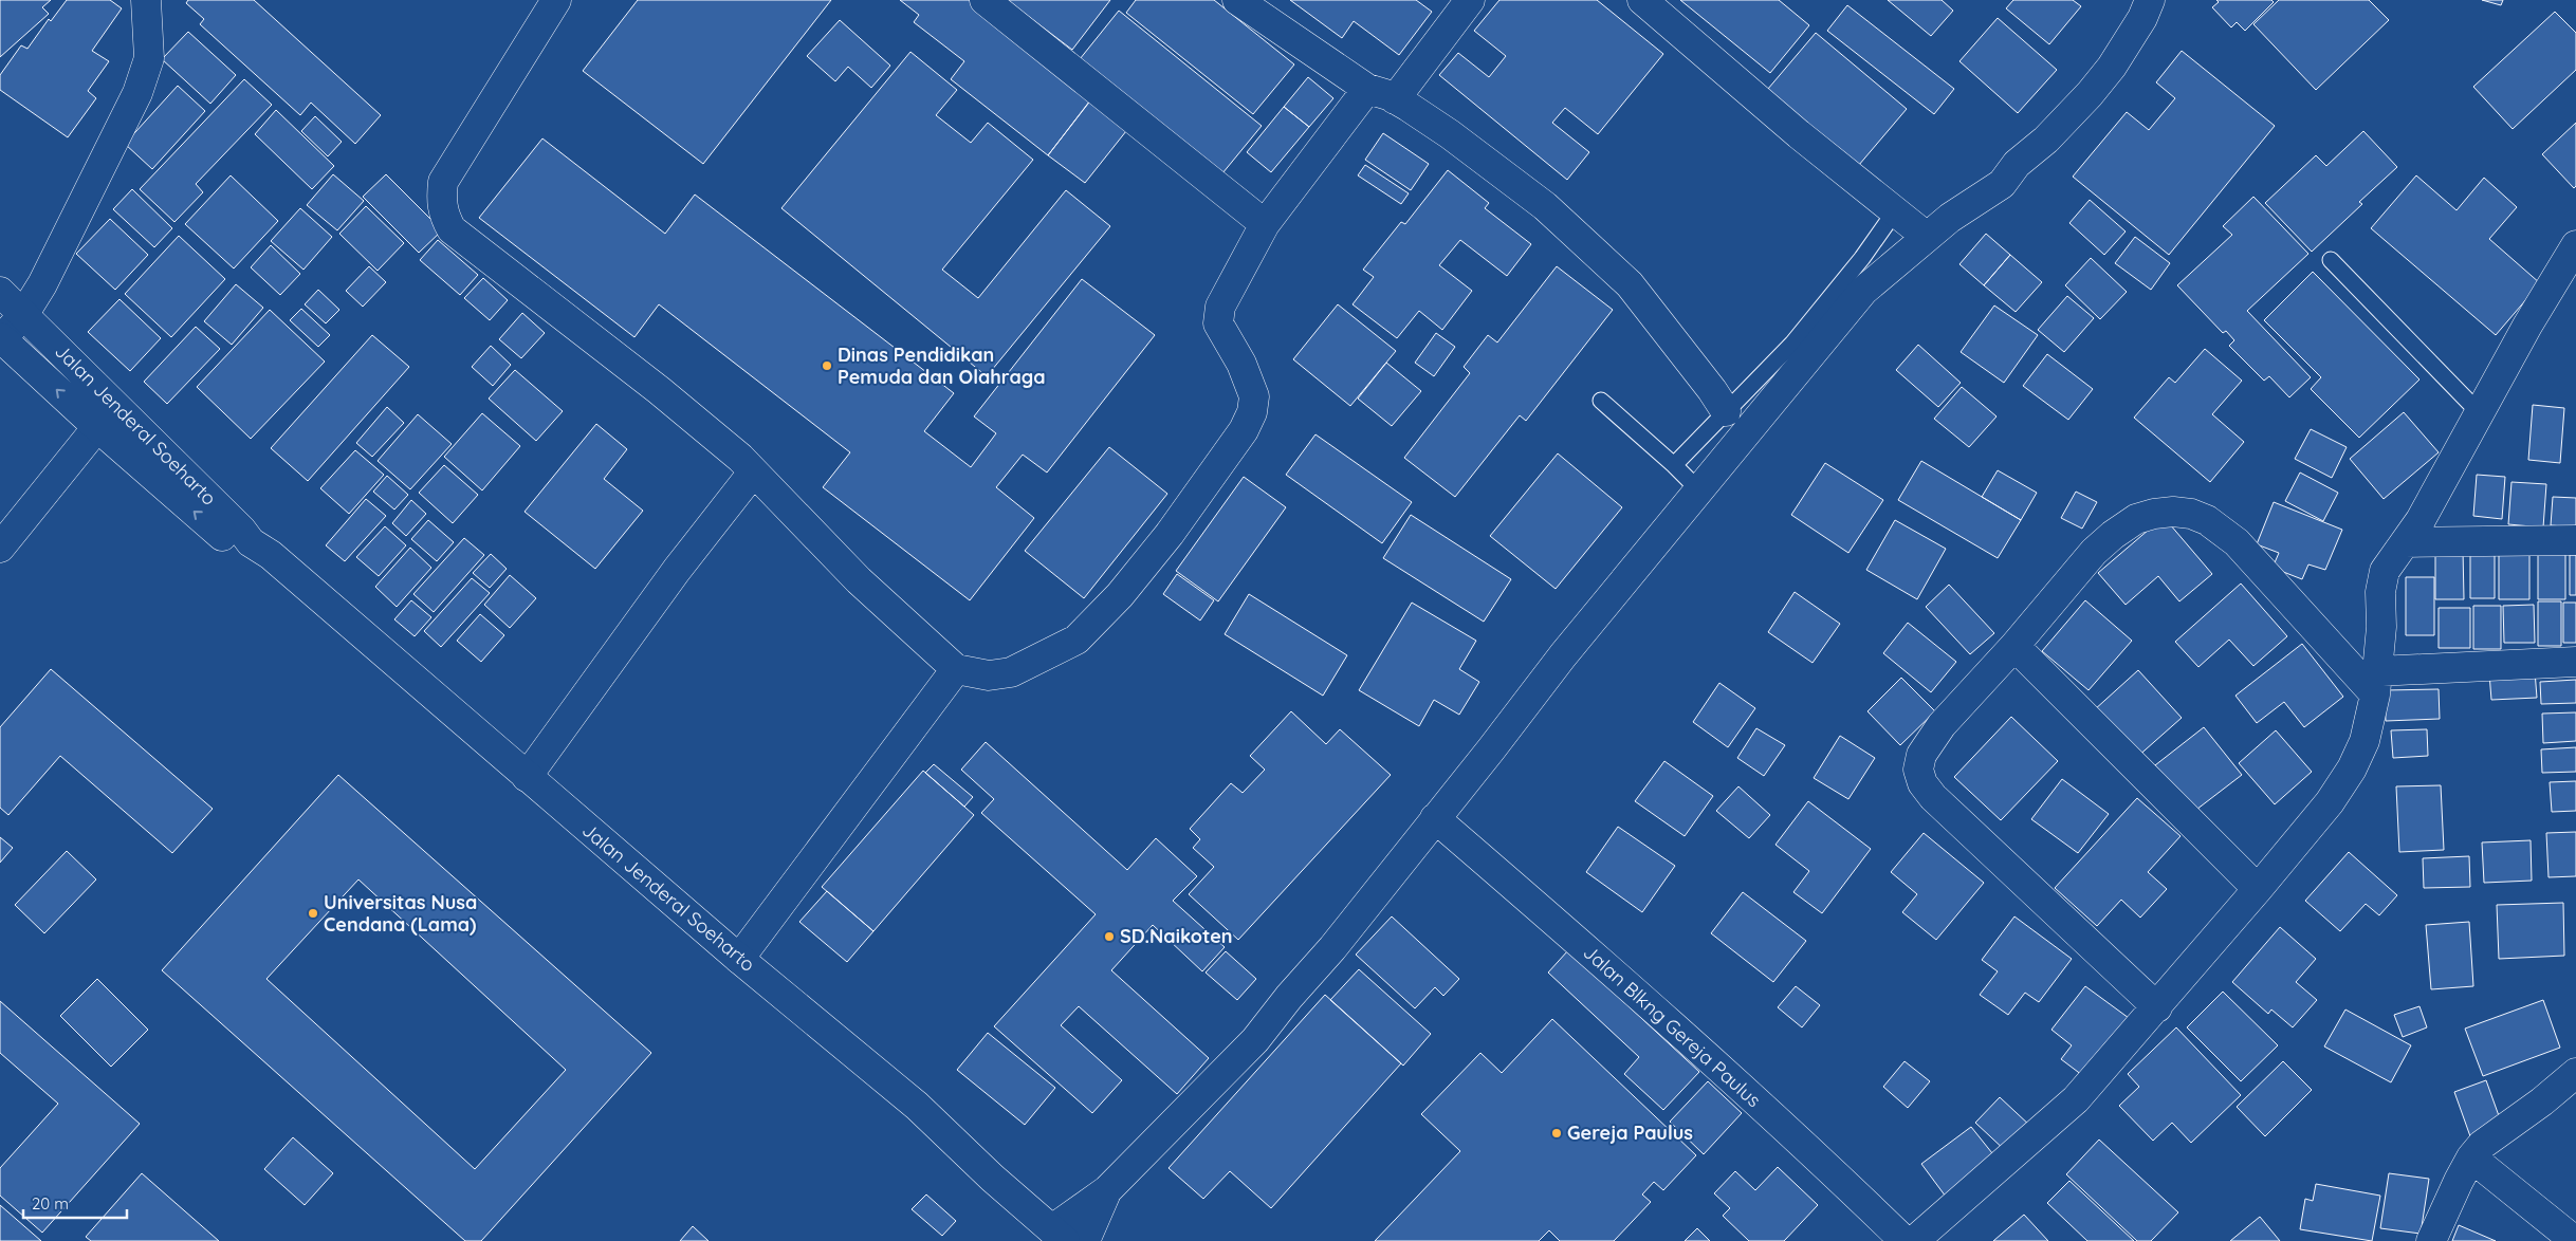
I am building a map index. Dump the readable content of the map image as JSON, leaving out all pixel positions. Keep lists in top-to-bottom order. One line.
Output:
{"streets":{"street":["Jalan Jenderal Soeharto","Jalan Blkng Gereja Paulus"]},"places":["Dinas Pendidikan Pemuda dan Olahraga","Universitas Nusa Cendana (Lama)","SD.Naikoten","Gereja Paulus"],"scale_bar":"20 m"}
